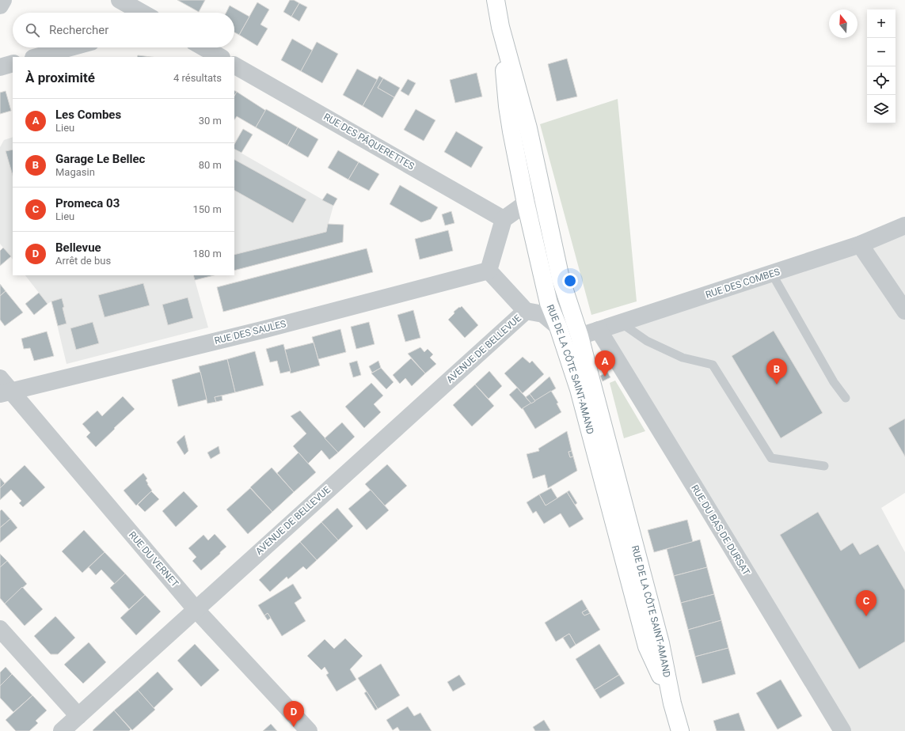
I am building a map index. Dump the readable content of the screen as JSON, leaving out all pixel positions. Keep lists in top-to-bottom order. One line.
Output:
{"streets":{"main road":["RUE DE LA CÔTE SAINT-AMAND"],"street":["RUE DES PÂQUERETTES","RUE DES COMBES","RUE DES SAULES","AVENUE DE BELLEVUE","RUE DU BAS DE DURSAT","RUE DU VERNET"]},"crossings":[["RUE DES COMBES","RUE DE LA CÔTE SAINT-AMAND"],["RUE DES COMBES","RUE DU BAS DE DURSAT"],["RUE DES SAULES","RUE DU VERNET"],["AVENUE DE BELLEVUE","RUE DU VERNET"]],"north":"top","page":{"map_buttons":["+","−"],"search":"Rechercher","heading":["À proximité","4 résultats"],"list":[{"mark":"A","name":"Les Combes","note":"Lieu","value":"30 m"},{"mark":"B","name":"Garage Le Bellec","note":"Magasin","value":"80 m"},{"mark":"C","name":"Promeca 03","note":"Lieu","value":"150 m"},{"mark":"D","name":"Bellevue","note":"Arrêt de bus","value":"180 m"}],"pins":["A","B","C","D"]}}
